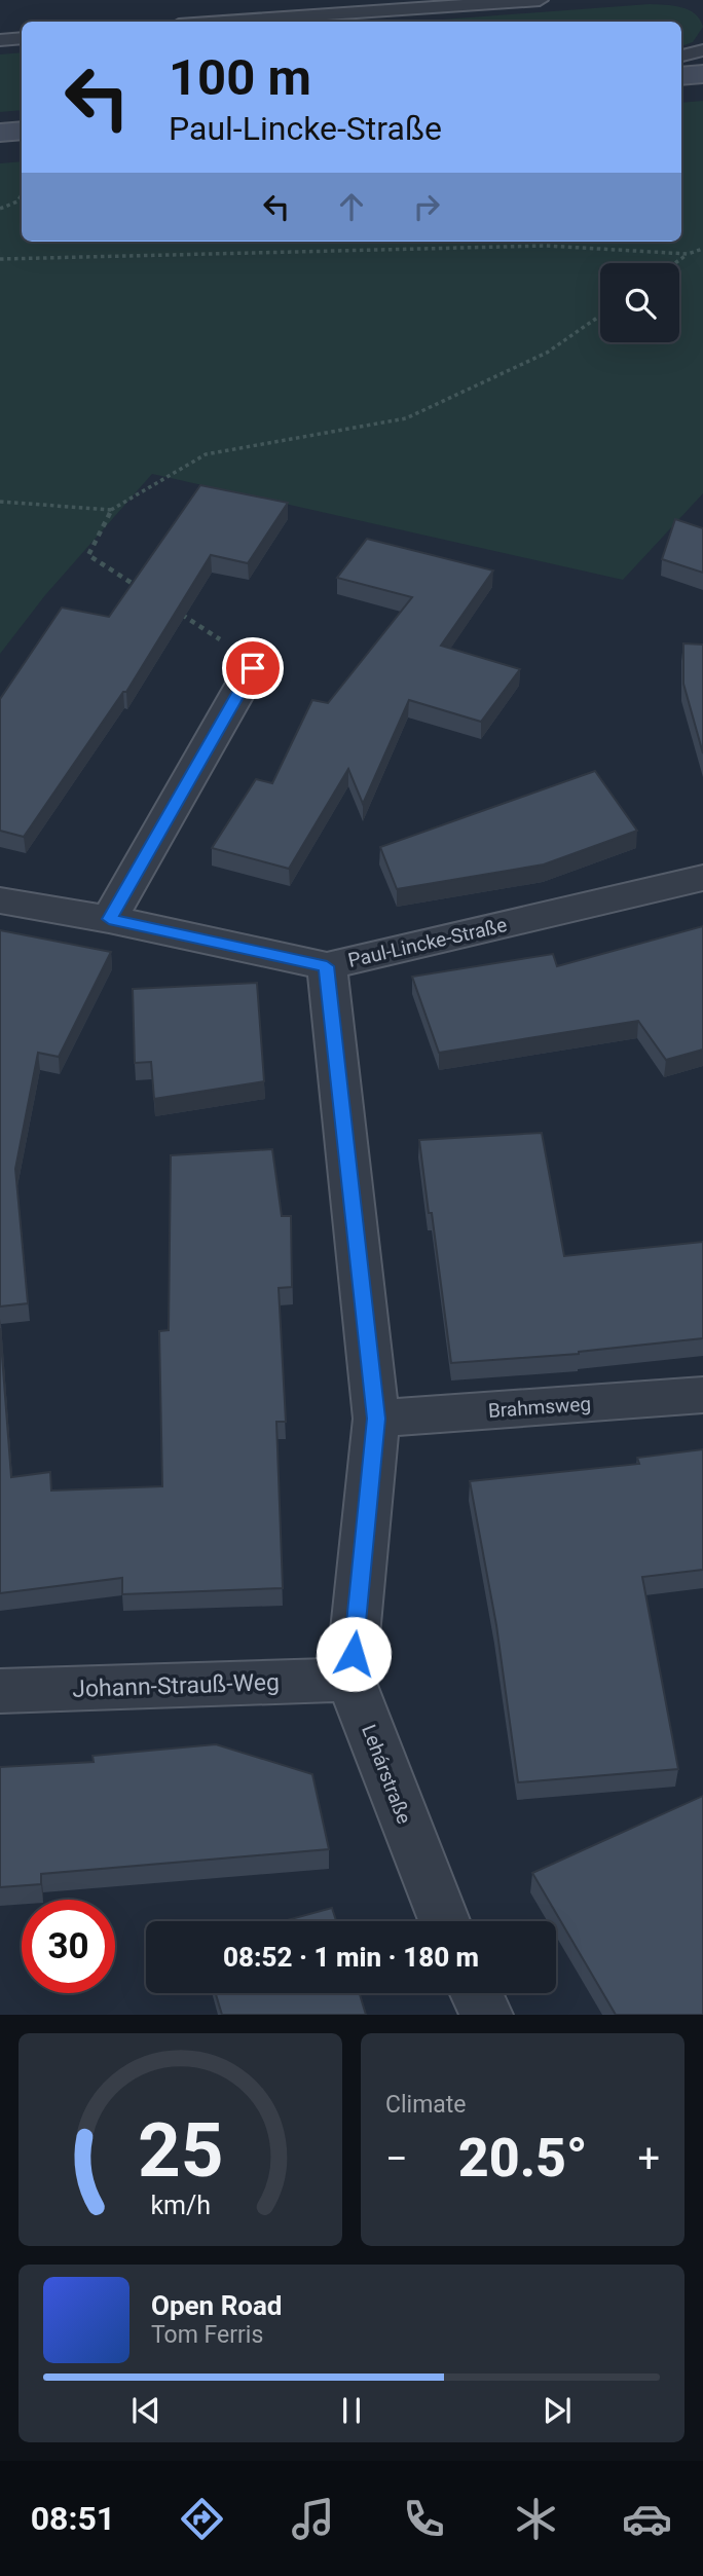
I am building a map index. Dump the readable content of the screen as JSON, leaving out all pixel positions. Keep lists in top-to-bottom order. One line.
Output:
{"streets":{"street":["Paul-Lincke-Straße","Brahmsweg","Johann-Strauß-Weg","Lehárstraße"]},"crossings":[["Paul-Lincke-Straße","Lehárstraße"],["Brahmsweg","Lehárstraße"],["Johann-Strauß-Weg","Lehárstraße"]],"page":{"turn":["100 m","Paul-Lincke-Straße"],"limit":"30","trip":"08:52 · 1 min · 180 m","tile":"Climate","heat":["−","20.5°","+"],"song":["Open Road","Tom Ferris"],"tabs":"08:51","gauge":["25","km/h"]}}
